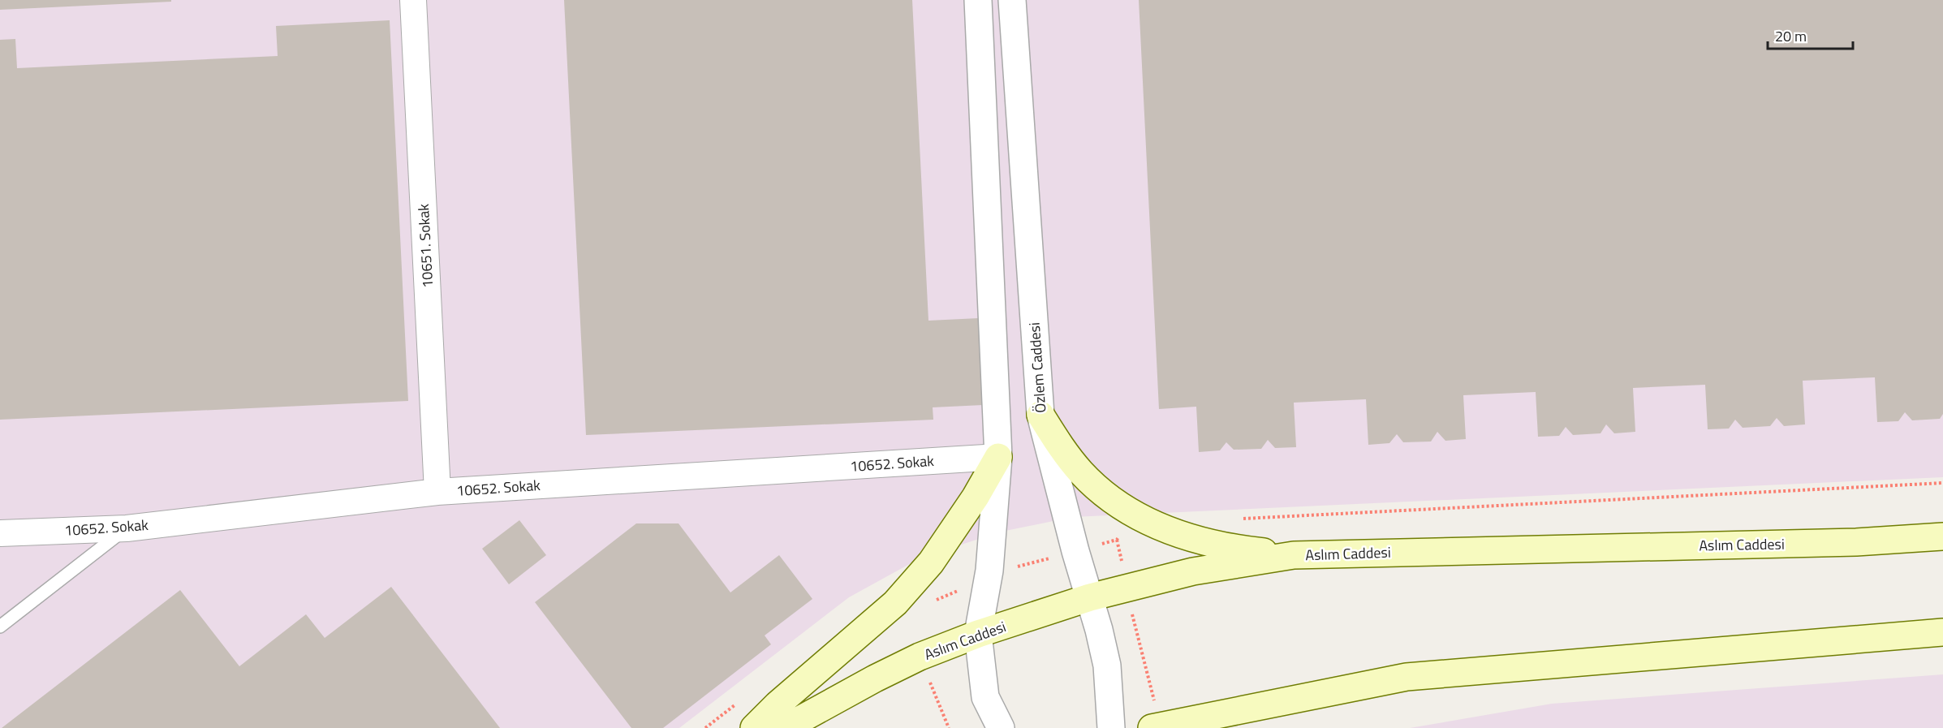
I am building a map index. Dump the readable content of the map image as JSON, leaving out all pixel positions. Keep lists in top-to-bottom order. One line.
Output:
{"streets":{"main road":["Aslım Caddesi"],"street":["10651. Sokak","Özlem Caddesi","10652. Sokak"]},"crossings":[["10651. Sokak","10652. Sokak"],["Özlem Caddesi","Aslım Caddesi"]],"scale_bar":"20 m"}
